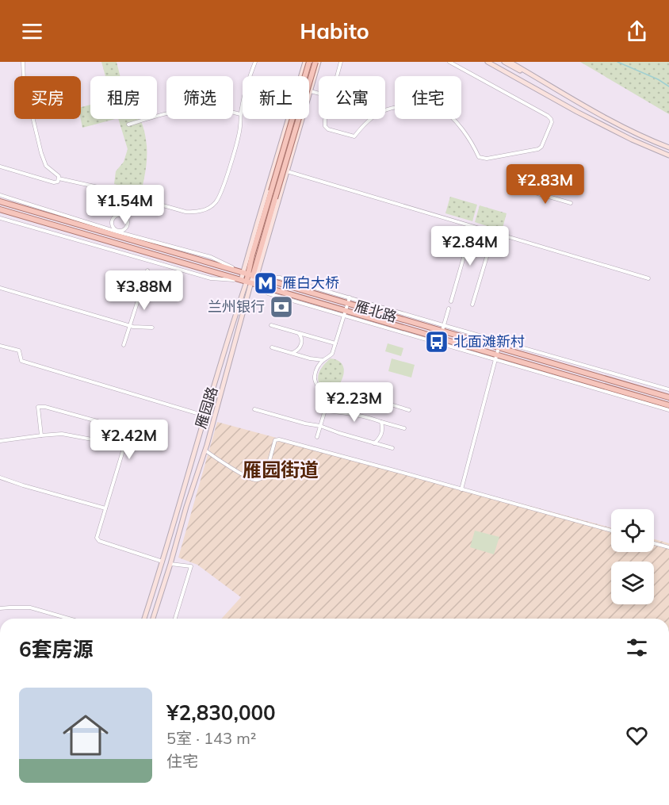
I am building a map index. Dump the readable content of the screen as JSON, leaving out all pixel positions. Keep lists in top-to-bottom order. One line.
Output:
{"streets":{"main road":["雁北路","雁园路"]},"crossings":[["雁北路","雁园路"]],"districts":["雁园街道"],"places":{"metro station":["雁白大桥"],"bank":["兰州银行"],"bus stop":["北面滩新村"]},"page":{"header":"Habito","chip":["买房","租房","筛选","新上","公寓","住宅"],"price":["¥2.83M","¥1.54M","¥2.84M","¥3.88M","¥2.23M","¥2.42M"],"heading":"6套房源","list":[{"name":"¥2,830,000","note":"5室 · 143 m² · 住宅"}]}}
